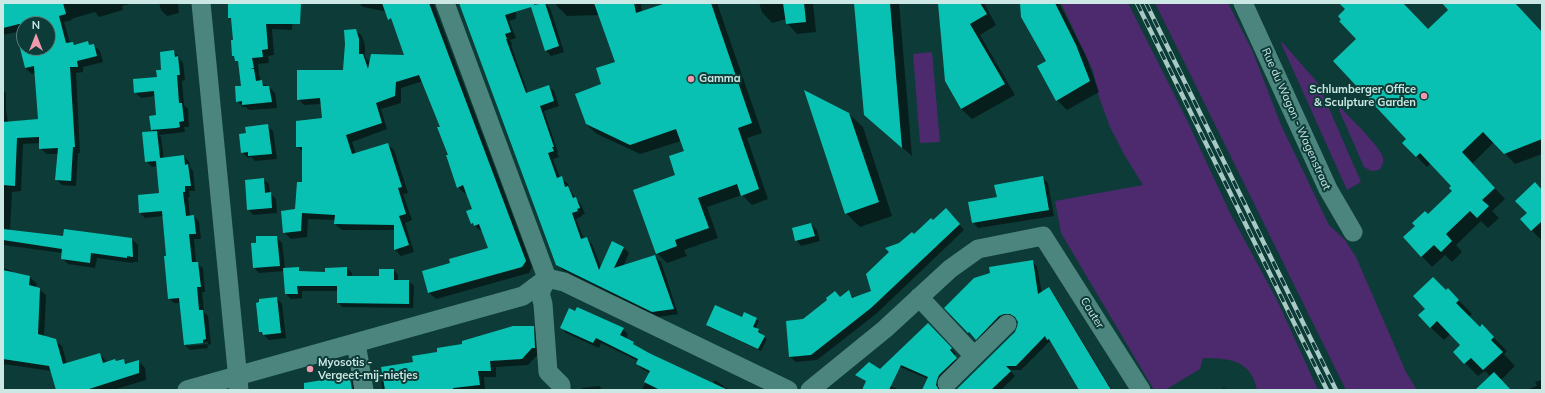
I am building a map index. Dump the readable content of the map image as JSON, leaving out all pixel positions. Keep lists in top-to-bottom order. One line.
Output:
{"streets":{"street":["Rue du Wagon - Wagenstraat","Cauter"]},"places":["Gamma","Schlumberger Office & Sculpture Garden","Myosotis - Vergeet-mij-nietjes"],"north":"top"}
